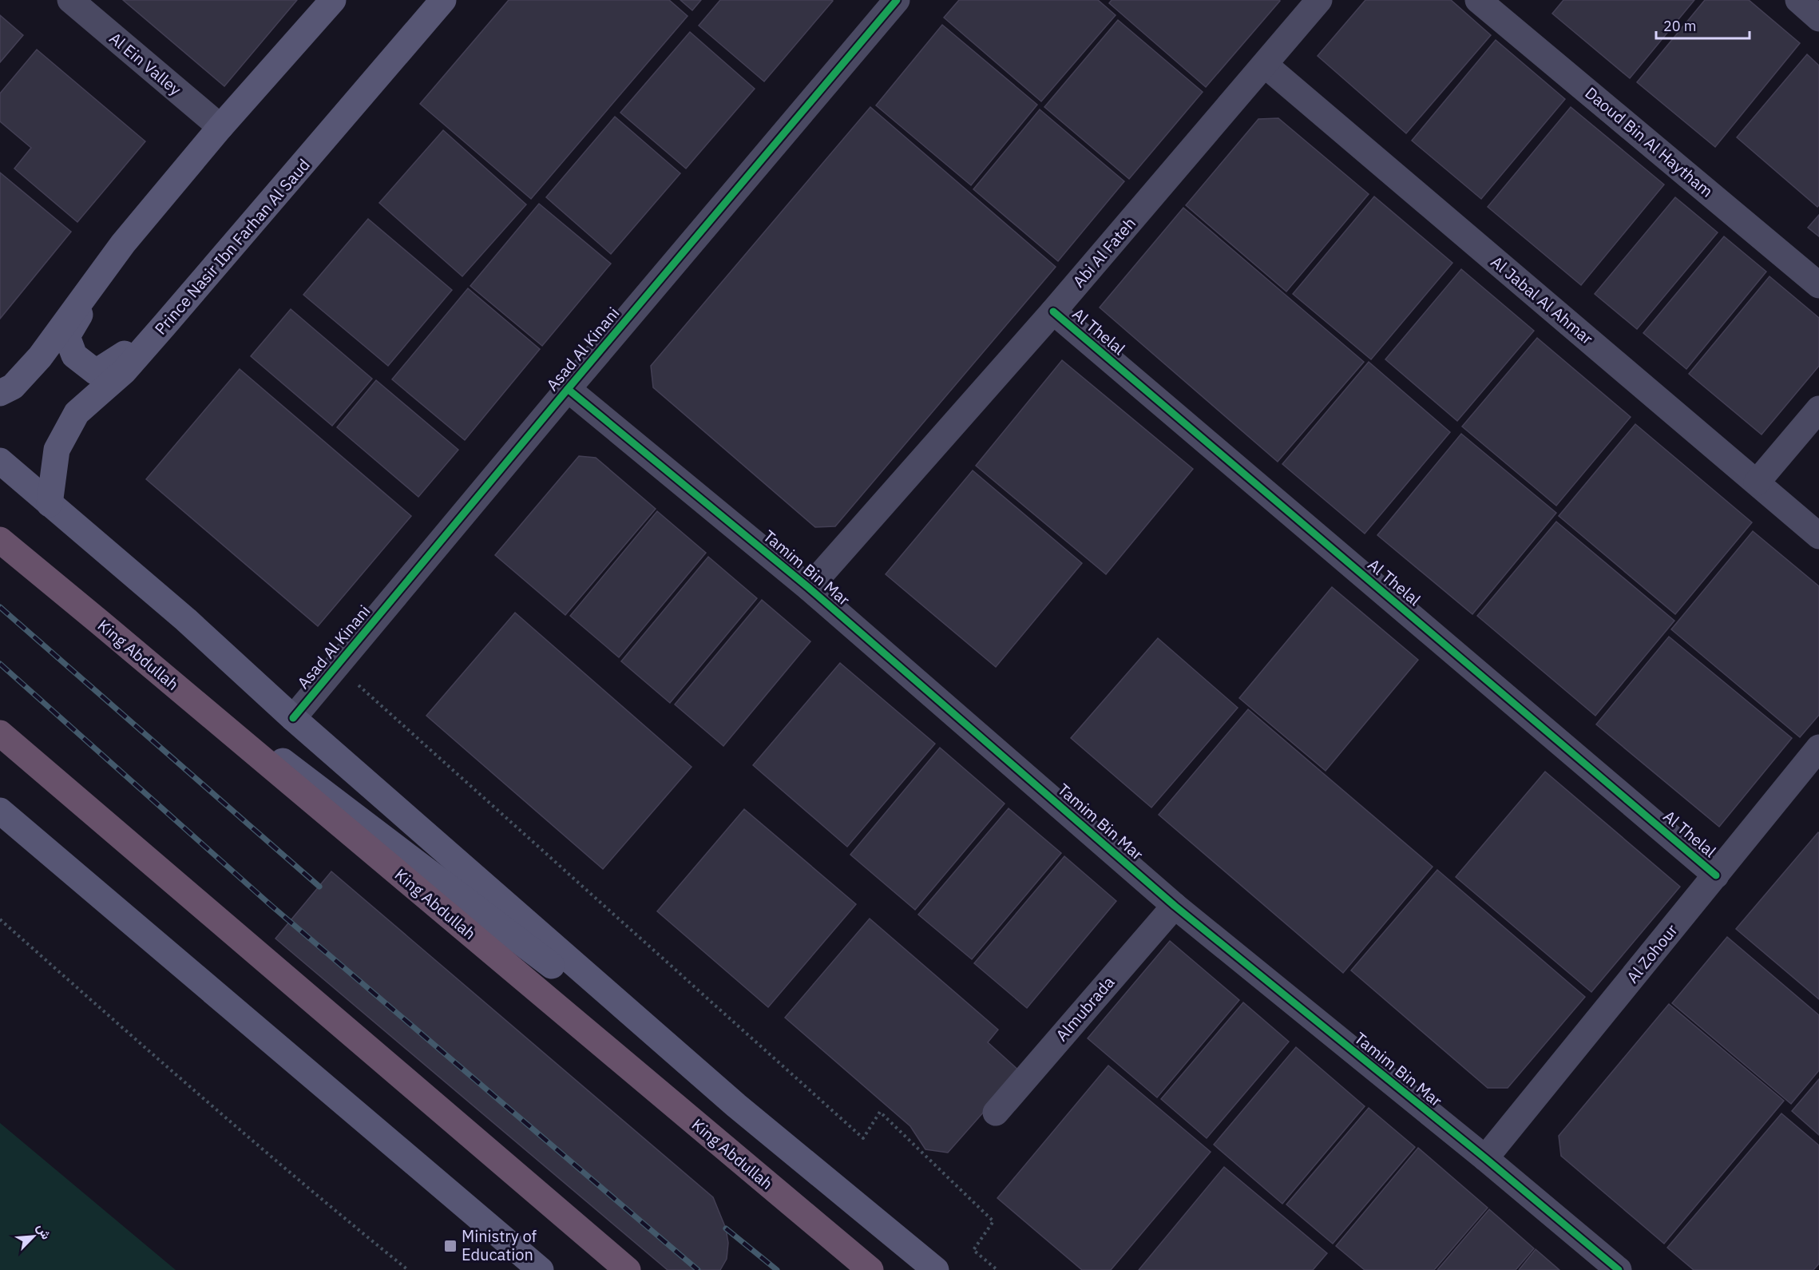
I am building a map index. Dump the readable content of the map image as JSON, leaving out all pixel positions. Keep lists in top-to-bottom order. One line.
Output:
{"streets":{"highway":["King Abdullah"],"street":["Al Ein Valley","Daoud Bin Al Haytham","Prince Nasir Ibn Farhan Al Saud","Abi Al Fateh","Al Jabal Al Ahmar","Al Thelal","Asad Al Kinani","Tamim Bin Mar","Al Zohour","Almubrada"]},"crossings":[["Abi Al Fateh","Al Jabal Al Ahmar"],["Abi Al Fateh","Al Thelal"],["Abi Al Fateh","Tamim Bin Mar"],["Al Thelal","Al Zohour"],["Asad Al Kinani","Tamim Bin Mar"],["Tamim Bin Mar","Al Zohour"],["Tamim Bin Mar","Almubrada"]],"places":{"transit":["Ministry of Education"]},"scale_bar":"20 m","north":"top right"}
